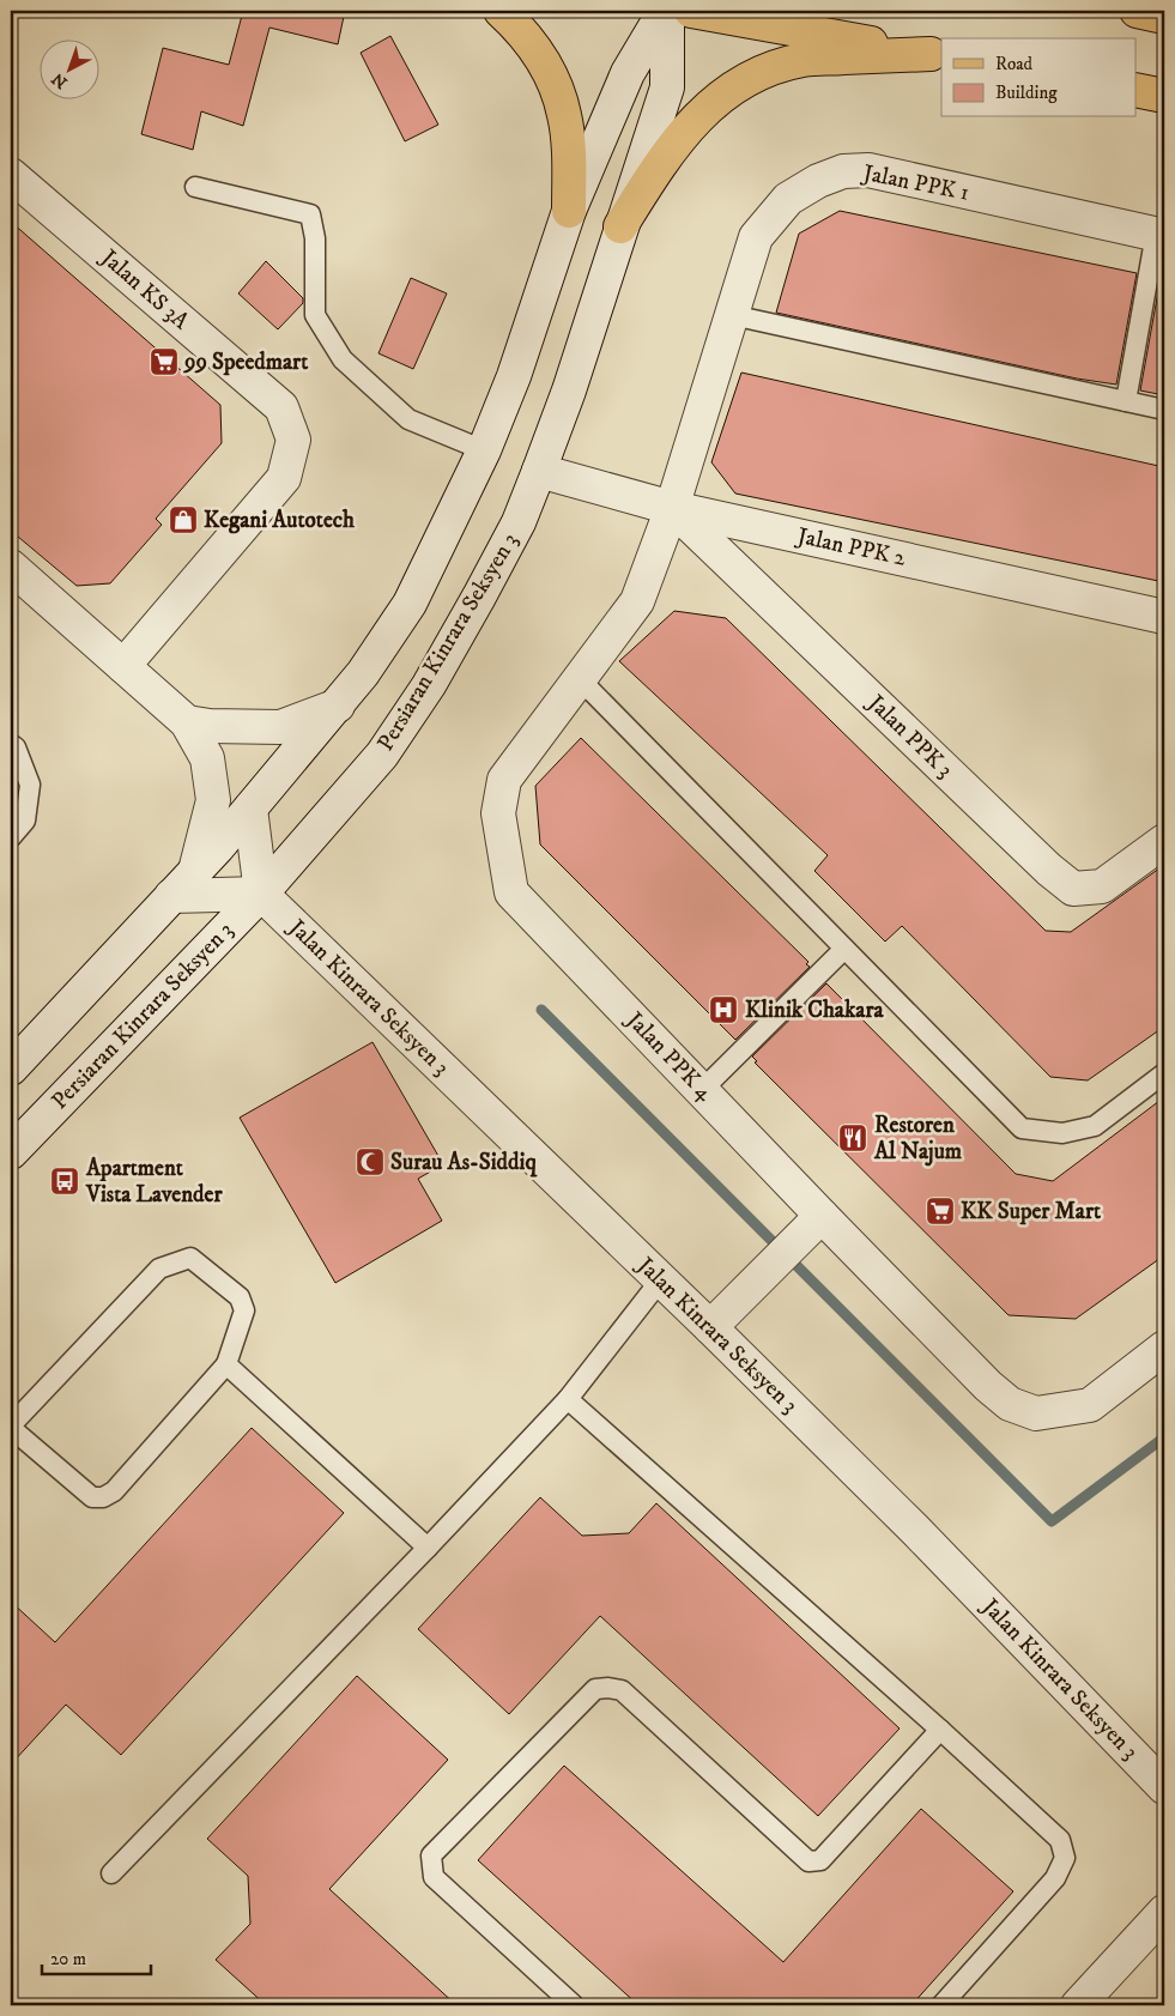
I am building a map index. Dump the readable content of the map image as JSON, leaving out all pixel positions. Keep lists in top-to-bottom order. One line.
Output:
{"streets":{"street":["Jalan PPK 1","Jalan KS 3A","Jalan PPK 2","Persiaran Kinrara Seksyen 3","Jalan PPK 3","Jalan Kinrara Seksyen 3","Jalan PPK 4"]},"crossings":[["Jalan PPK 1","Jalan PPK 2"],["Jalan PPK 1","Jalan PPK 3"],["Jalan PPK 1","Jalan PPK 4"],["Jalan PPK 2","Persiaran Kinrara Seksyen 3"],["Jalan PPK 2","Jalan PPK 3"],["Jalan PPK 2","Jalan PPK 4"],["Persiaran Kinrara Seksyen 3","Jalan Kinrara Seksyen 3"],["Jalan PPK 3","Jalan PPK 4"]],"places":{"supermarket":["99 Speedmart","KK Super Mart"],"shop":["Kegani Autotech"],"hospital":["Klinik Chakara"],"restaurant":["Restoren Al Najum"],"mosque":["Surau As-Siddiq"],"bus stop":["Apartment Vista Lavender"]},"legend":["Road","Building"],"scale_bar":"20 m","north":"bottom left"}
